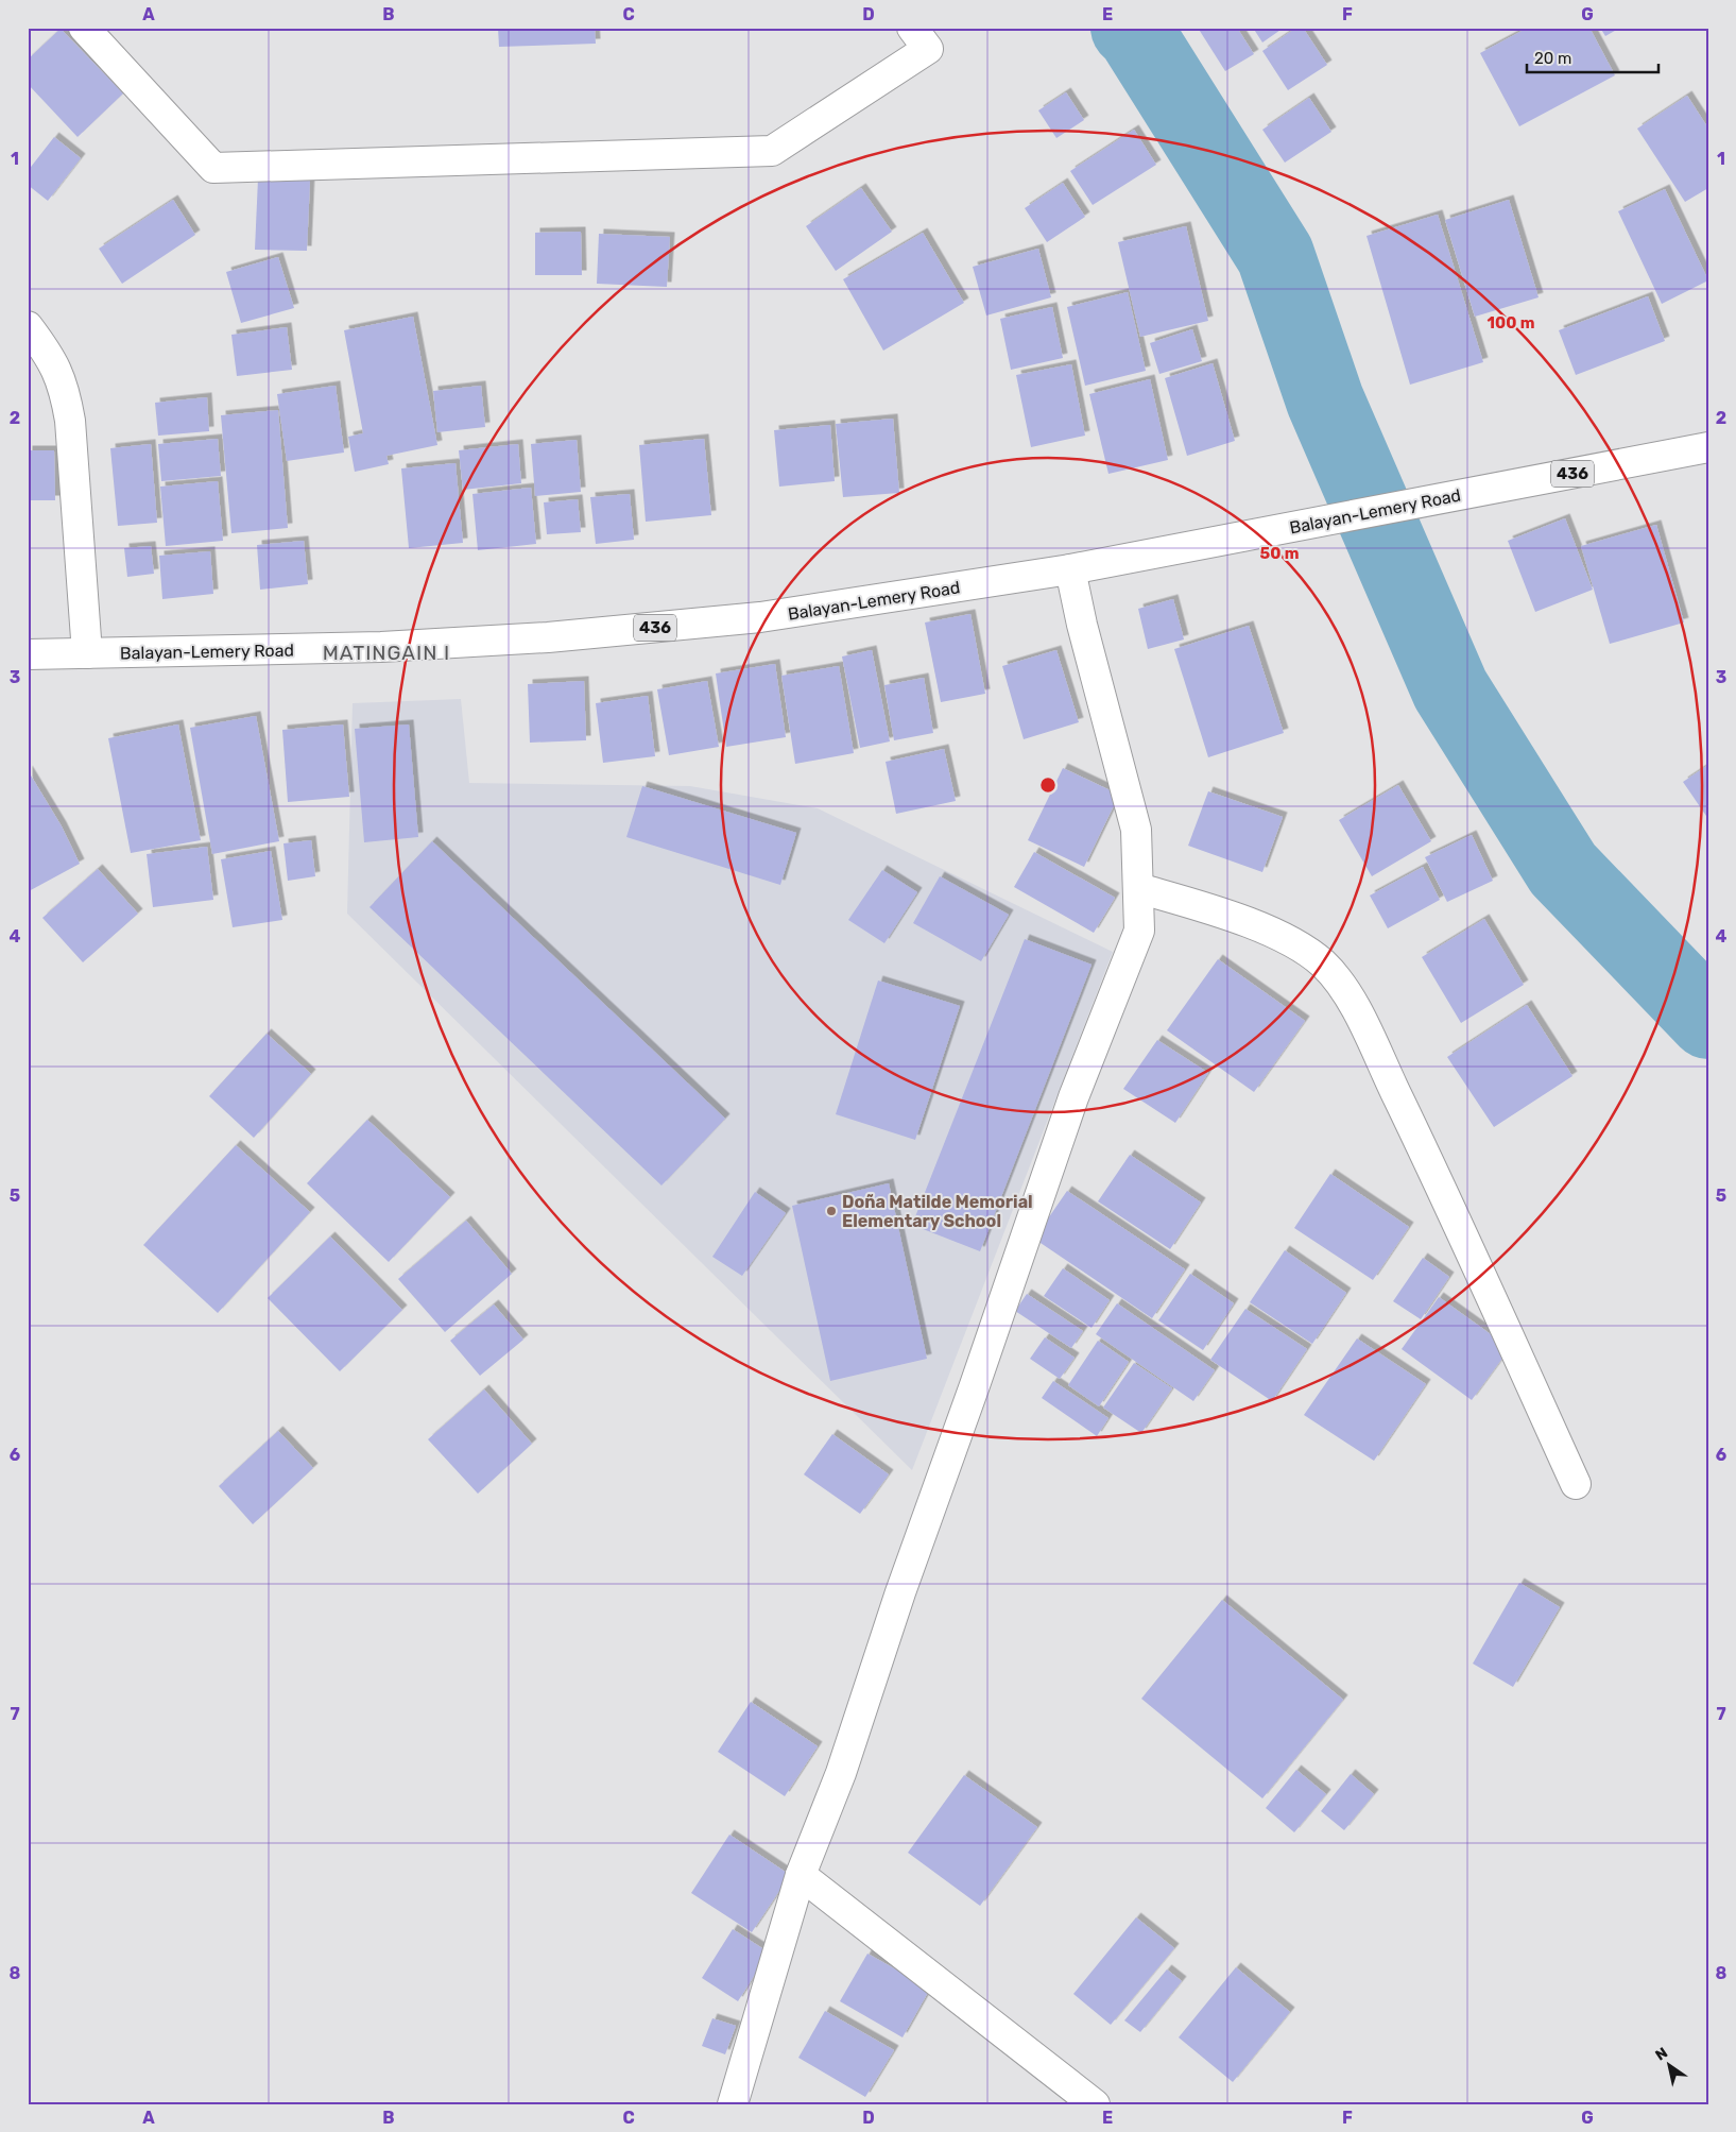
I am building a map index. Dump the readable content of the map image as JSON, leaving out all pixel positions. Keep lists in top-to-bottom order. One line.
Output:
{"streets":{"street":["436","Balayan-Lemery Road"]},"districts":["MATINGAIN I"],"places":["Doña Matilde Memorial Elementary School"],"scale_bar":"20 m","north":"top left","grid":{"columns":["A","B","C","D","E","F","G"],"rows":["1","2","3","4","5","6","7","8"]},"rings":["100 m","50 m"]}
